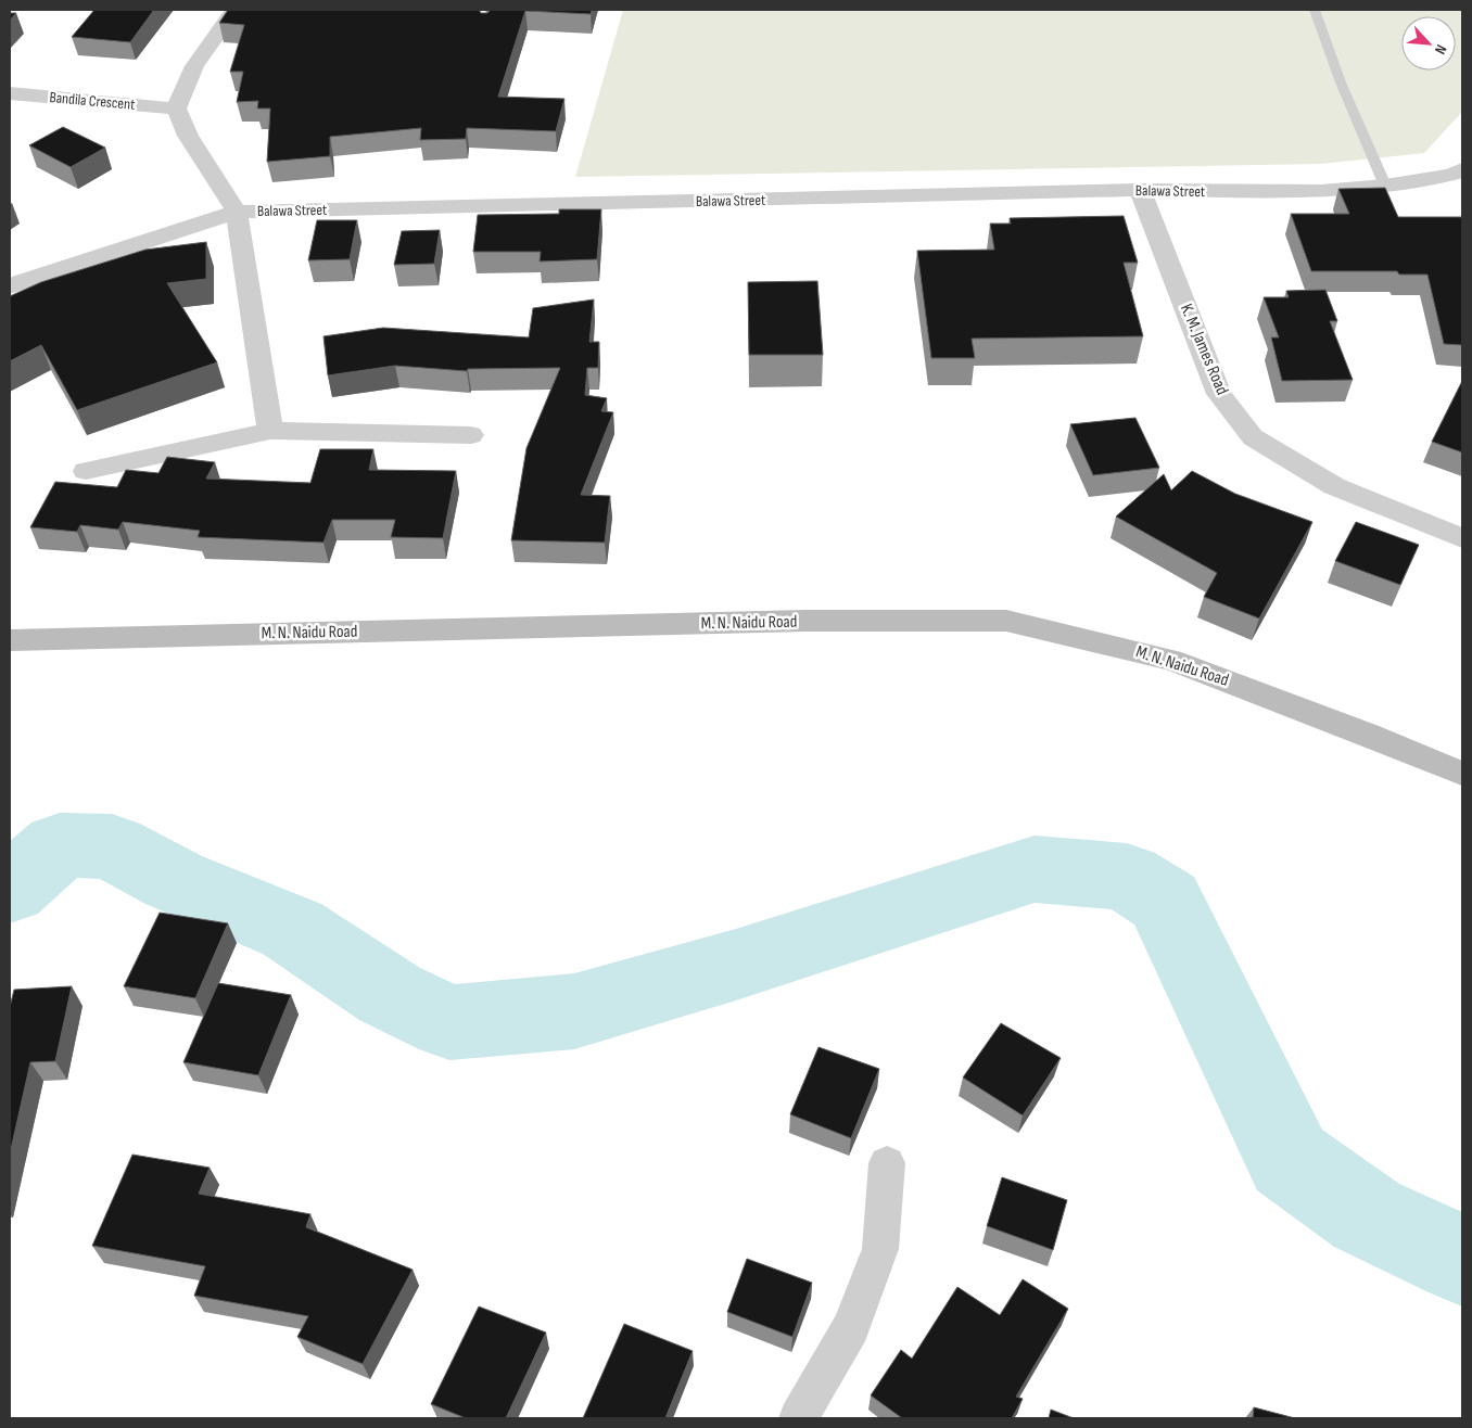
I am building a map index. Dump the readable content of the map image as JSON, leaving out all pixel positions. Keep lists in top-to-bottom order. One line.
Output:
{"streets":{"main road":["M. N. Naidu Road"],"street":["Bandila Crescent","Balawa Street","K. M. James Road"]},"crossings":[["Balawa Street","K. M. James Road"]],"north":"bottom right"}
